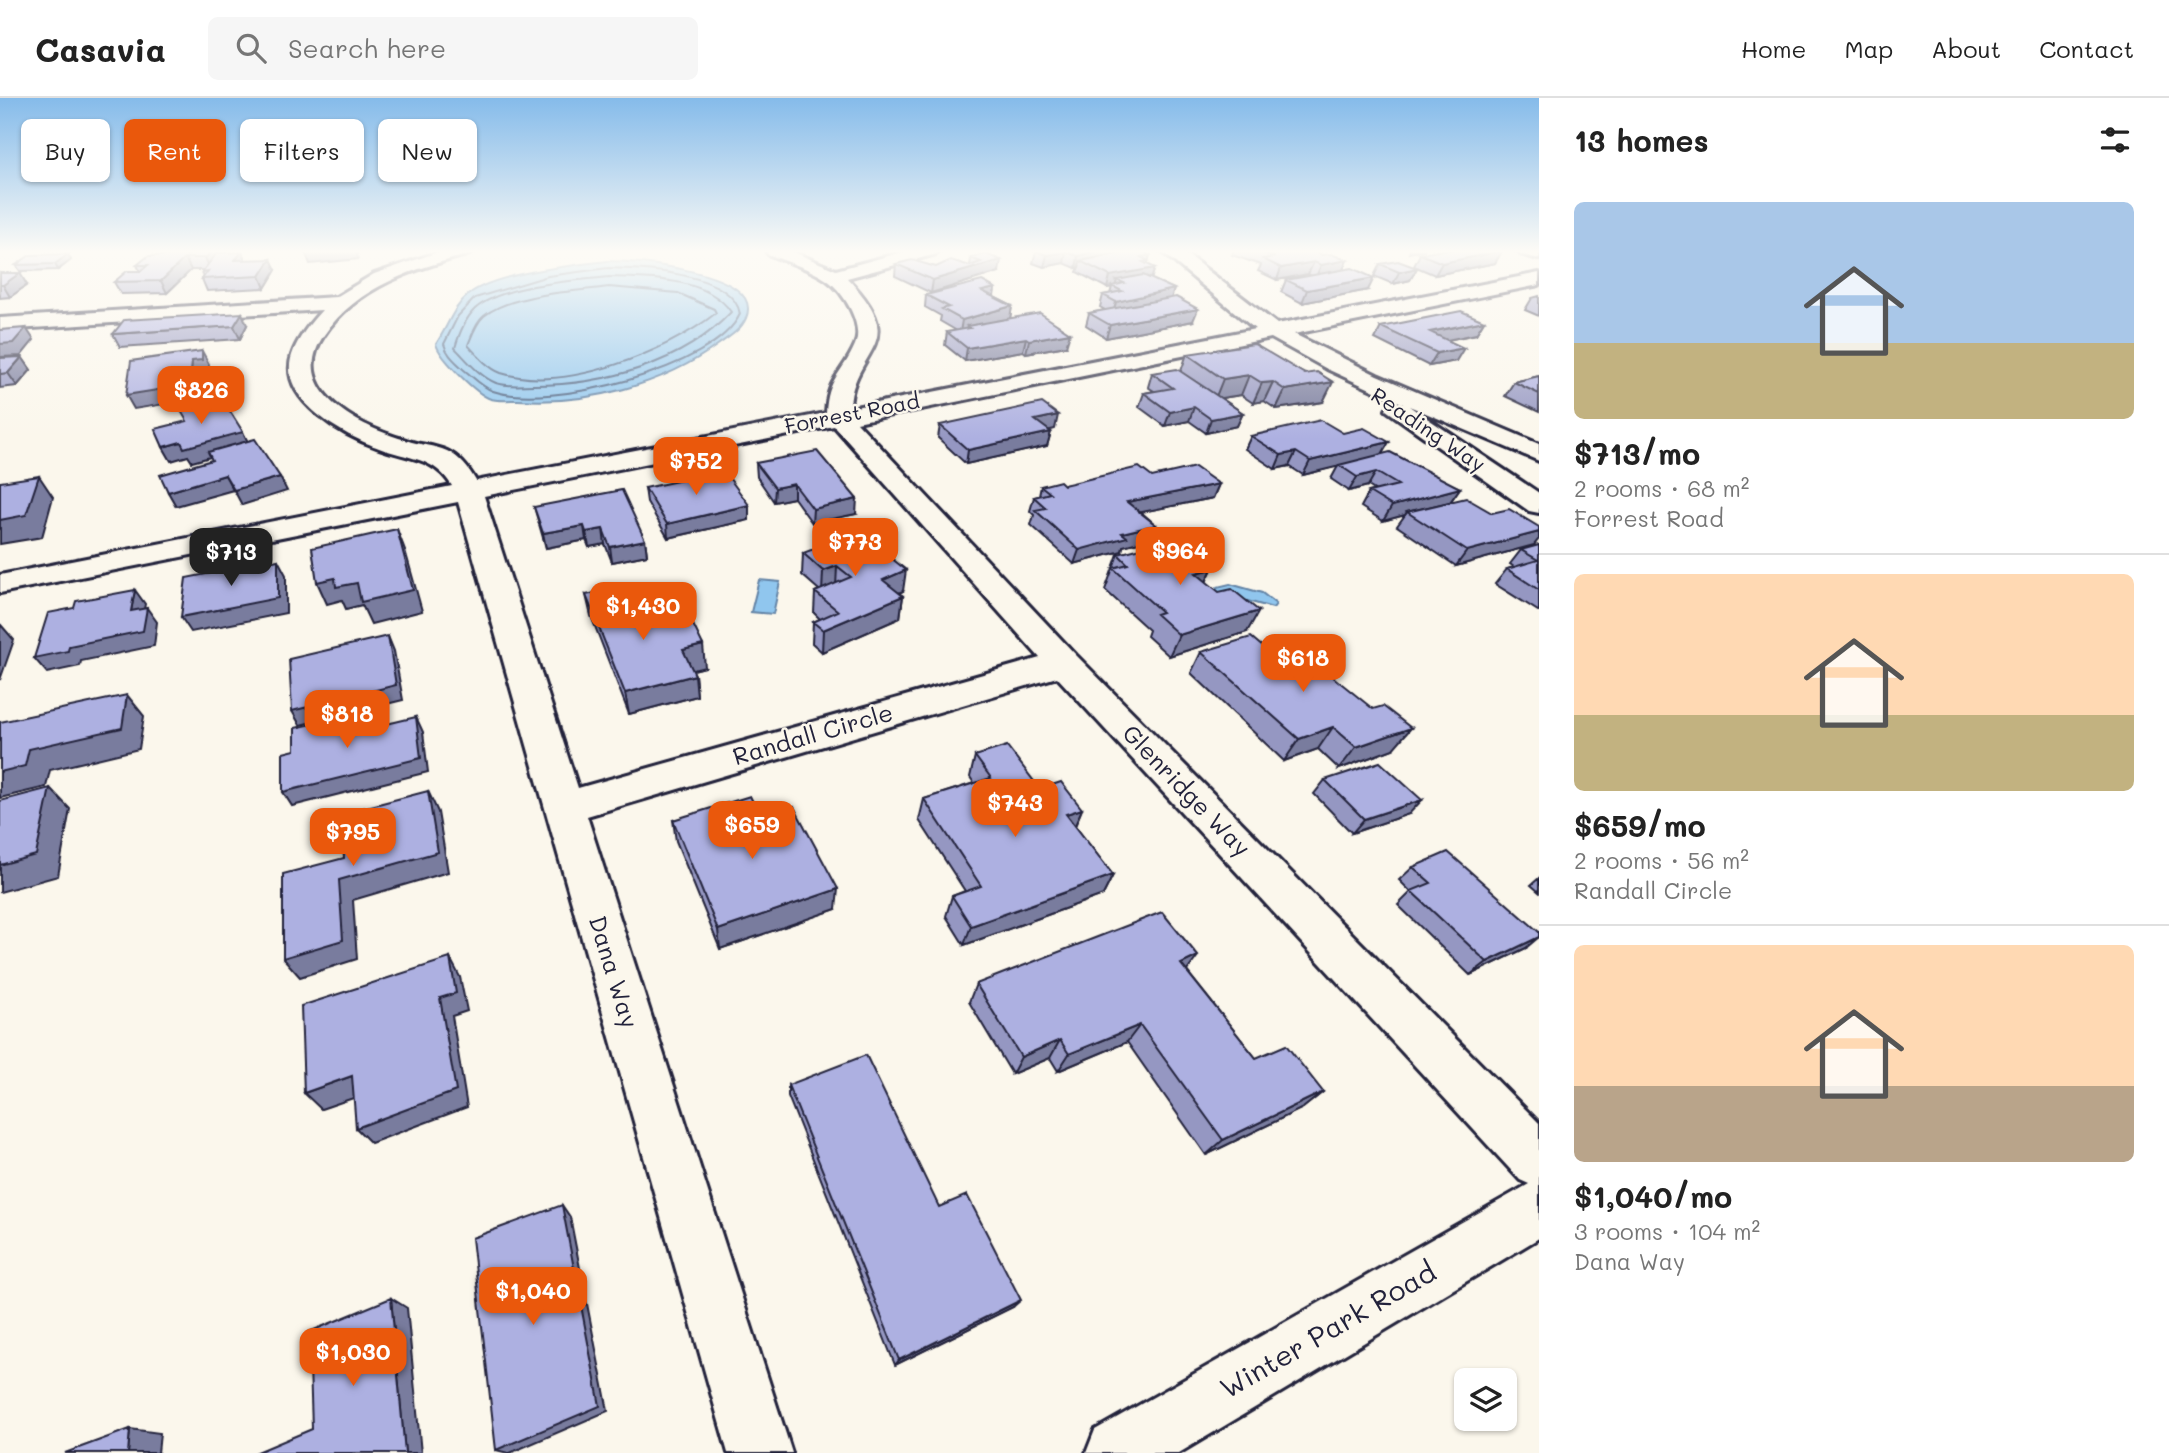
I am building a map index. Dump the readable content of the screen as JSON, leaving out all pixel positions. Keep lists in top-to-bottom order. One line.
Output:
{"streets":{"street":["Forrest Road","Reading Way","Randall Circle","Glenridge Way","Dana Way","Winter Park Road"]},"crossings":[["Forrest Road","Reading Way"],["Forrest Road","Glenridge Way"],["Forrest Road","Dana Way"],["Randall Circle","Glenridge Way"],["Randall Circle","Dana Way"]],"page":{"header":"Casavia","search":"Search here","nav":["Home","Map","About","Contact"],"heading":"13 homes","chip":["Buy","Rent","Filters","New"],"list":[{"name":"$713/mo","note":"2 rooms · 68 m² · Forrest Road"},{"name":"$659/mo","note":"2 rooms · 56 m² · Randall Circle"},{"name":"$1,040/mo","note":"3 rooms · 104 m² · Dana Way"}],"price":["$826","$752","$773","$964","$713","$1,430","$618","$818","$743","$659","$795","$1,040","$1,030"]}}
